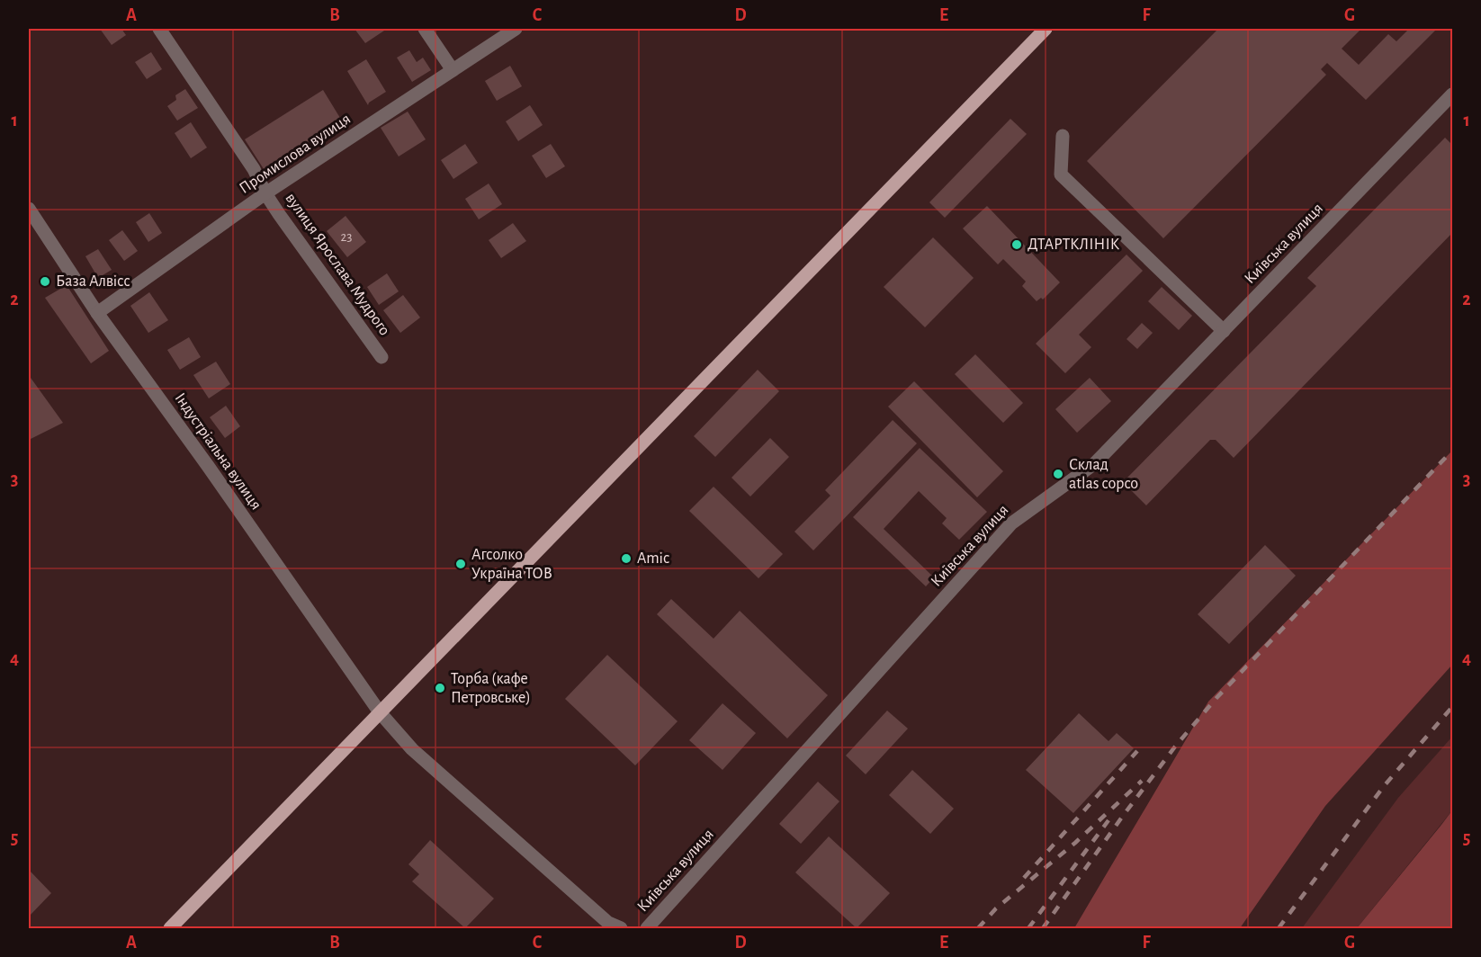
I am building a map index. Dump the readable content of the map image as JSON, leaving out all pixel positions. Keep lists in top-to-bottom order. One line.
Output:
{"streets":{"street":["Промислова вулиця","Київська вулиця","вулиця Ярослава Мудрого","Індустріальна вулиця"]},"crossings":[["Промислова вулиця","вулиця Ярослава Мудрого"],["Промислова вулиця","Індустріальна вулиця"]],"places":["ДТАРТКЛІНІК","База Алвісс","Склад atlas copco","Amic","Агсолко Україна ТОВ","Торба (кафе Петровське)"],"house_numbers":["23"],"grid":{"columns":["A","B","C","D","E","F","G"],"rows":["1","2","3","4","5"]}}
